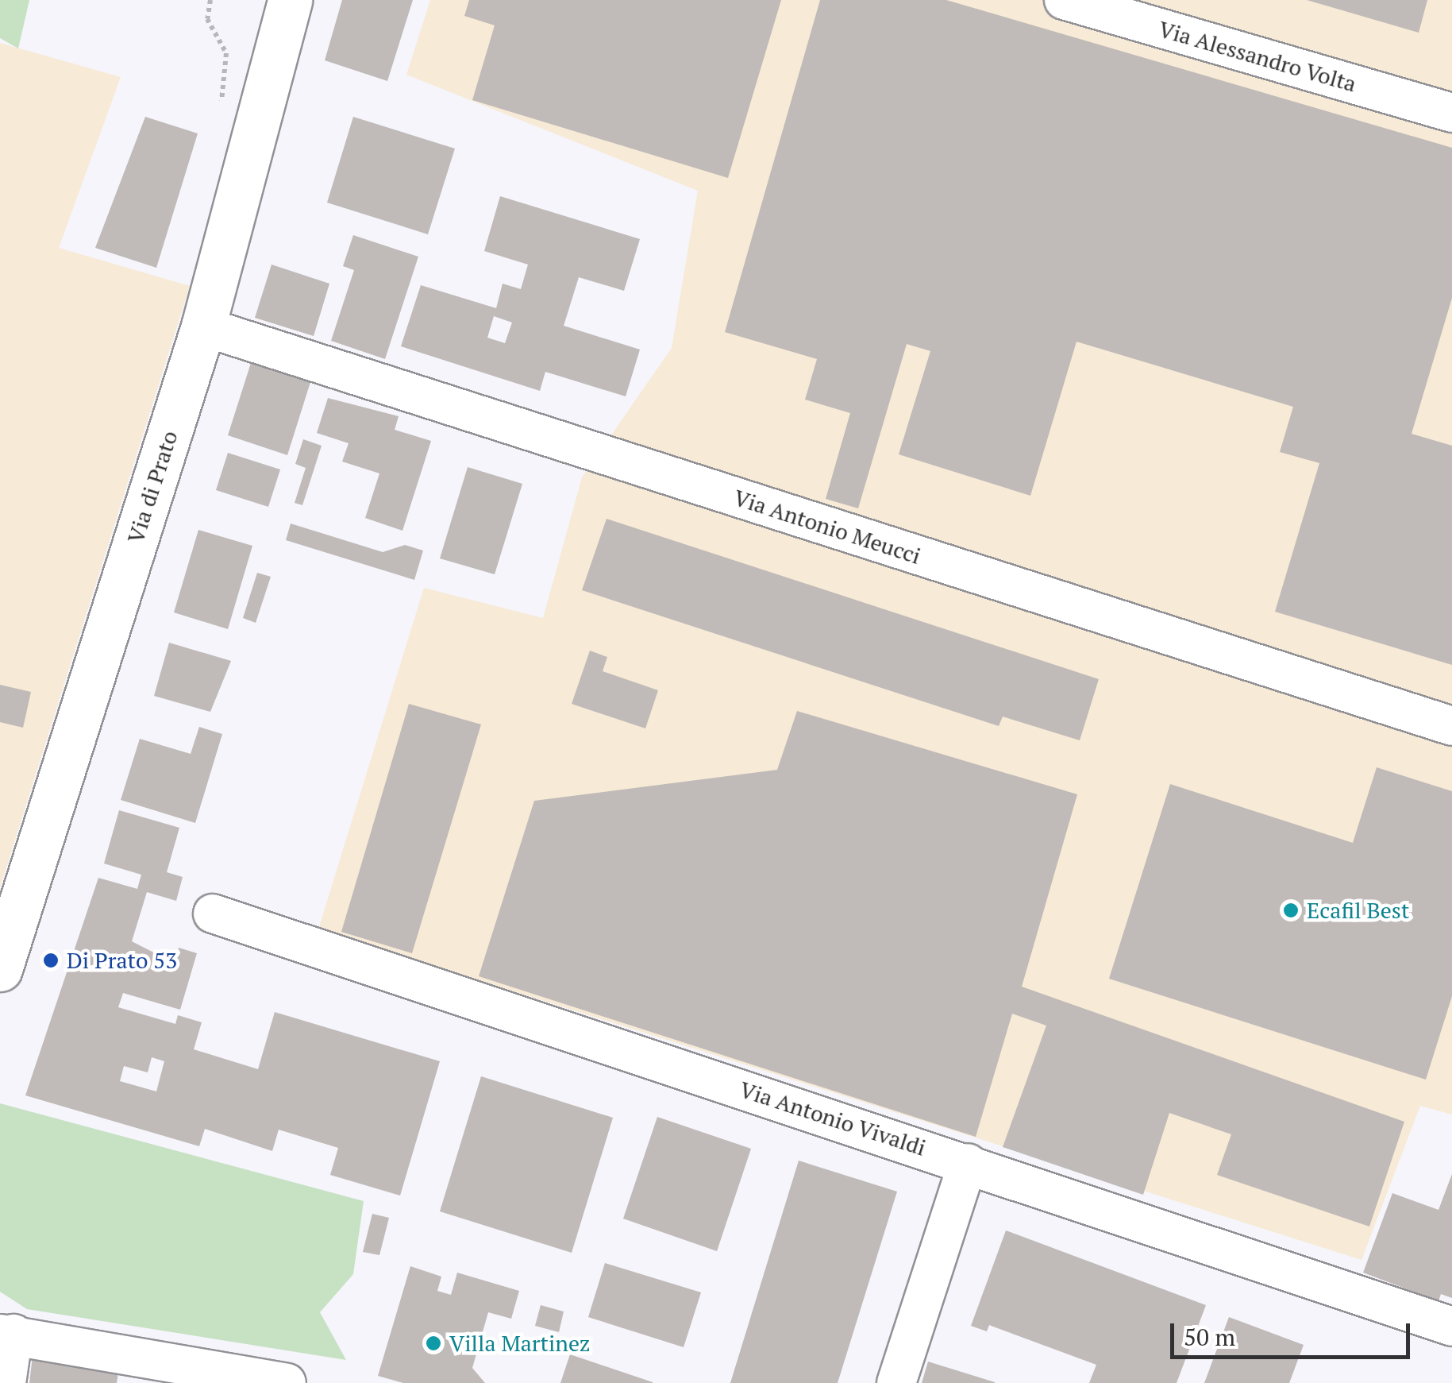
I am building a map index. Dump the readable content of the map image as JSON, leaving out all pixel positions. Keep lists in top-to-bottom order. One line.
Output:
{"streets":{"main road":["Via di Prato"],"street":["Via Alessandro Volta","Via Antonio Meucci","Via Antonio Vivaldi"]},"crossings":[["Via di Prato","Via Antonio Meucci"]],"places":["Ecafil Best","Di Prato 53","Villa Martinez"],"scale_bar":"50 m"}
